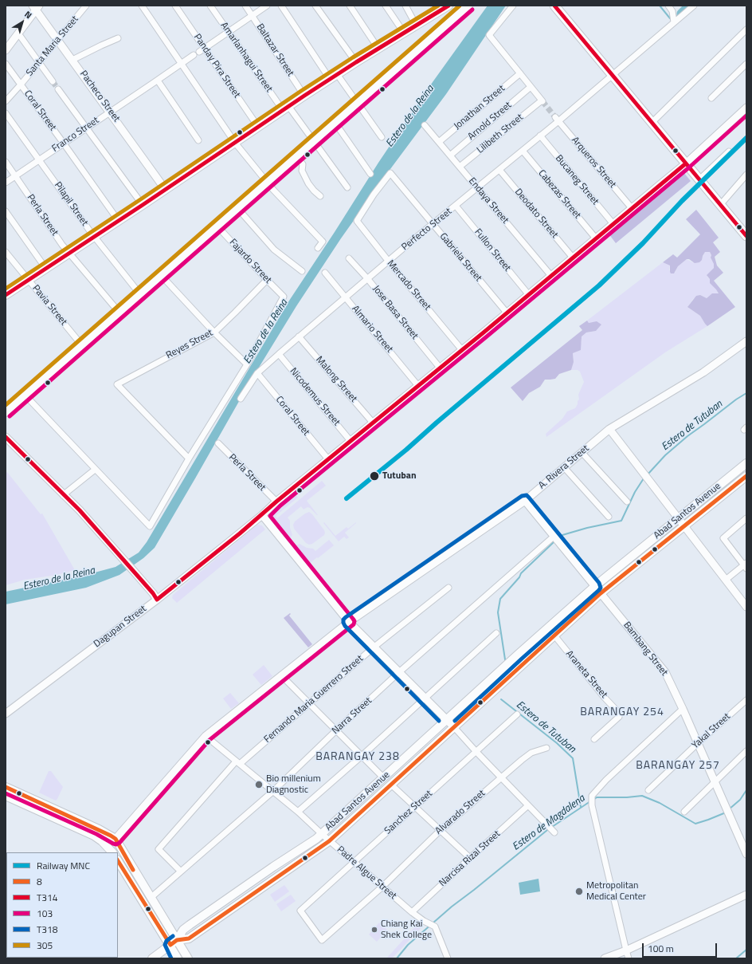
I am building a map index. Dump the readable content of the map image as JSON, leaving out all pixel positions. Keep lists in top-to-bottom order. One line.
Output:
{"streets":{"main road":["Abad Santos Avenue"],"street":["Santa Maria Street","Baltazar Street","Amarlanhagui Street","Panday Pira Street","Pacheco Street","Jonathan Street","Coral Street","Arnold Street","Lilibeth Street","Franco Street","Arqueros Street","Bucaneg Street","Cabezas Street","Endaya Street","Pilapil Street","Deodato Street","Perla Street","Perfecto Street","Fullon Street","Gabriela Street","Fajardo Street","Mercado Street","Pavia Street","Jose Basa Street","Almario Street","Reyes Street","Malong Street","Nicodemus Street","A. Rivera Street","Dagupan Street","Bambang Street","Araneta Street","Fernando Maria Guerrero Street","Narra Street","Yakal Street","Sanchez Street","Alvarado Street","Narcisa Rizal Street","Padre Algue Street"]},"crossings":[["Santa Maria Street","Pacheco Street"],["Santa Maria Street","Coral Street"],["Pacheco Street","Franco Street"],["Jonathan Street","Endaya Street"],["Coral Street","Franco Street"],["Coral Street","Perfecto Street"],["Coral Street","Dagupan Street"],["Arnold Street","Lilibeth Street"],["Arnold Street","Endaya Street"],["Lilibeth Street","Endaya Street"],["Franco Street","Pilapil Street"],["Franco Street","Perla Street"],["Arqueros Street","Perfecto Street"],["Arqueros Street","Dagupan Street"],["Bucaneg Street","Perfecto Street"],["Bucaneg Street","Dagupan Street"],["Cabezas Street","Perfecto Street"],["Cabezas Street","Dagupan Street"],["Endaya Street","Perfecto Street"],["Endaya Street","Dagupan Street"],["Deodato Street","Perfecto Street"],["Deodato Street","Dagupan Street"],["Perla Street","Dagupan Street"],["Perfecto Street","Fullon Street"],["Perfecto Street","Gabriela Street"],["Perfecto Street","Mercado Street"],["Perfecto Street","Jose Basa Street"],["Perfecto Street","Almario Street"],["Perfecto Street","Malong Street"],["Perfecto Street","Nicodemus Street"],["Fullon Street","Dagupan Street"],["Gabriela Street","Mercado Street"],["Gabriela Street","Dagupan Street"],["Fajardo Street","Reyes Street"],["Mercado Street","Dagupan Street"],["Jose Basa Street","Dagupan Street"],["Almario Street","Dagupan Street"],["Malong Street","Dagupan Street"],["Nicodemus Street","Dagupan Street"],["A. Rivera Street","Bambang Street"],["A. Rivera Street","Padre Algue Street"],["Abad Santos Avenue","Bambang Street"],["Abad Santos Avenue","Araneta Street"],["Abad Santos Avenue","Padre Algue Street"],["Bambang Street","Narra Street"],["Bambang Street","Yakal Street"],["Fernando Maria Guerrero Street","Narra Street"],["Fernando Maria Guerrero Street","Padre Algue Street"],["Narra Street","Padre Algue Street"],["Sanchez Street","Alvarado Street"],["Sanchez Street","Padre Algue Street"],["Alvarado Street","Padre Algue Street"],["Narcisa Rizal Street","Padre Algue Street"]],"districts":["BARANGAY 254","BARANGAY 238","BARANGAY 257"],"water":["Estero de la Reina","Estero de Tutuban","Estero de Magdalena"],"places":["Tutuban","Bio millenium Diagnostic","Metropolitan Medical Center","Chiang Kai Shek College"],"lines":["transit line T314","transit line 305","transit line 103","rail line MNC","transit line 8","transit line T318"],"legend":["Railway MNC","8","T314","103","T318","305"],"scale_bar":"100 m","north":"top right"}
